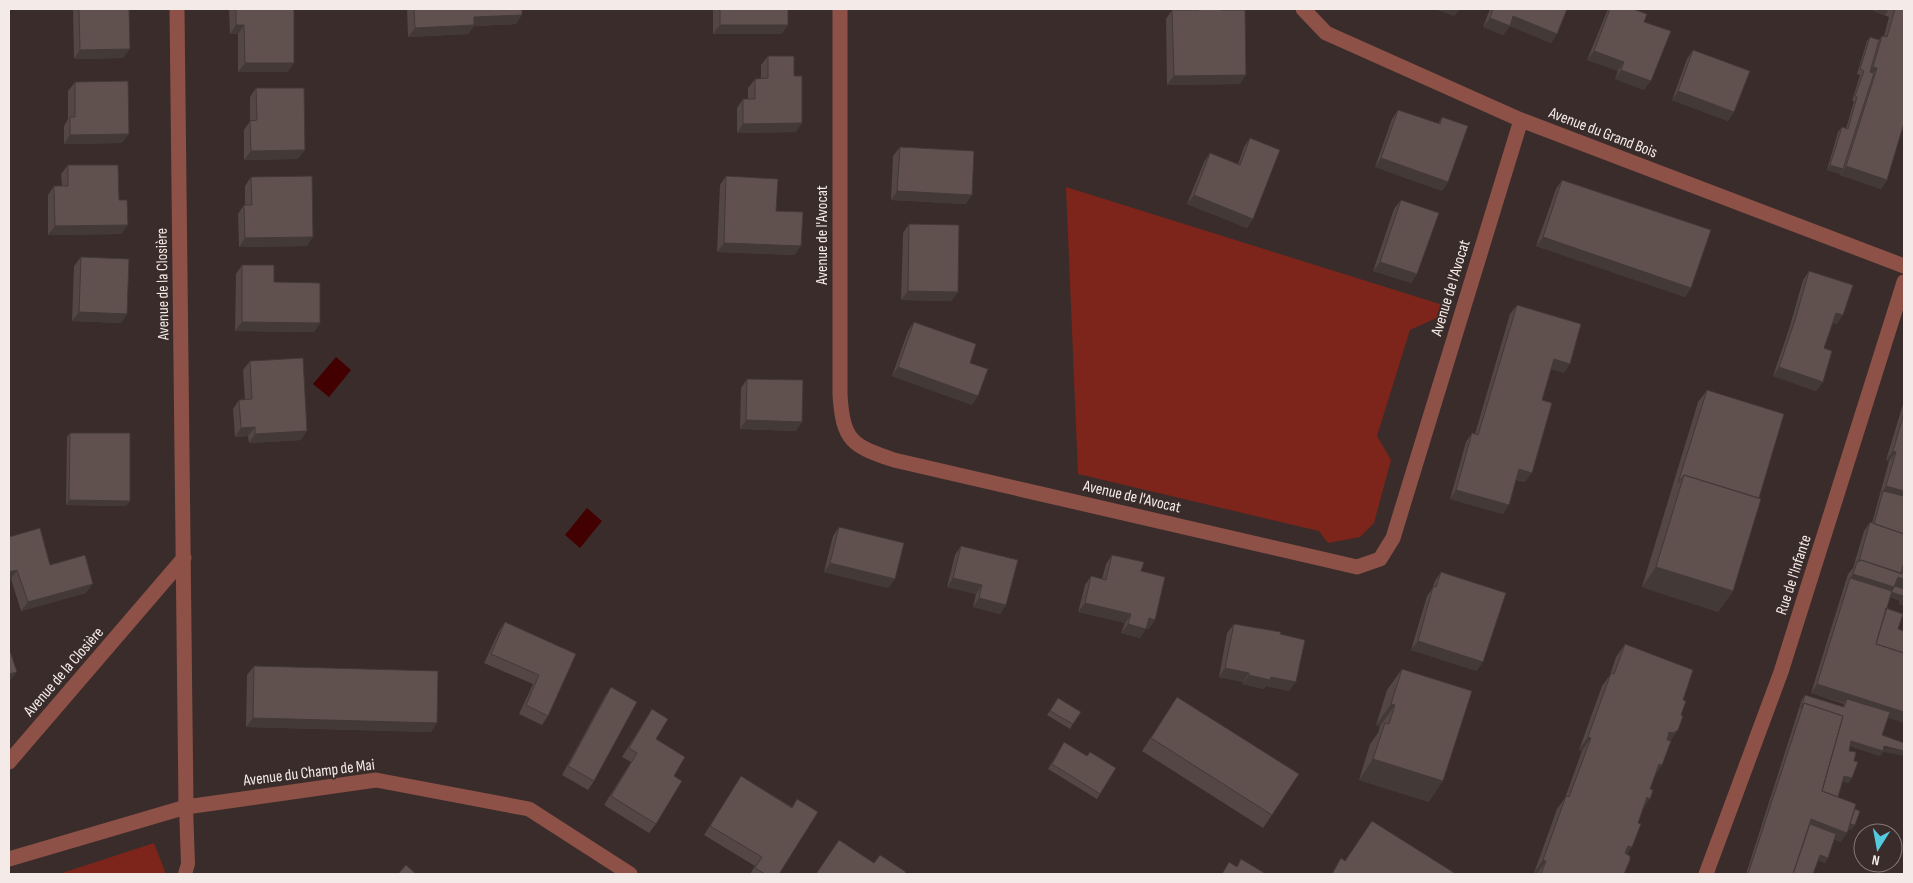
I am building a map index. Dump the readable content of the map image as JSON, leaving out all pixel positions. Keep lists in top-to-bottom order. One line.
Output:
{"streets":{"street":["Avenue du Grand Bois","Avenue de l'Avocat","Avenue de la Closière","Rue de l'Infante","Avenue du Champ de Mai"]},"crossings":[["Avenue du Grand Bois","Avenue de l'Avocat"],["Avenue de la Closière","Avenue du Champ de Mai"]],"north":"bottom"}
